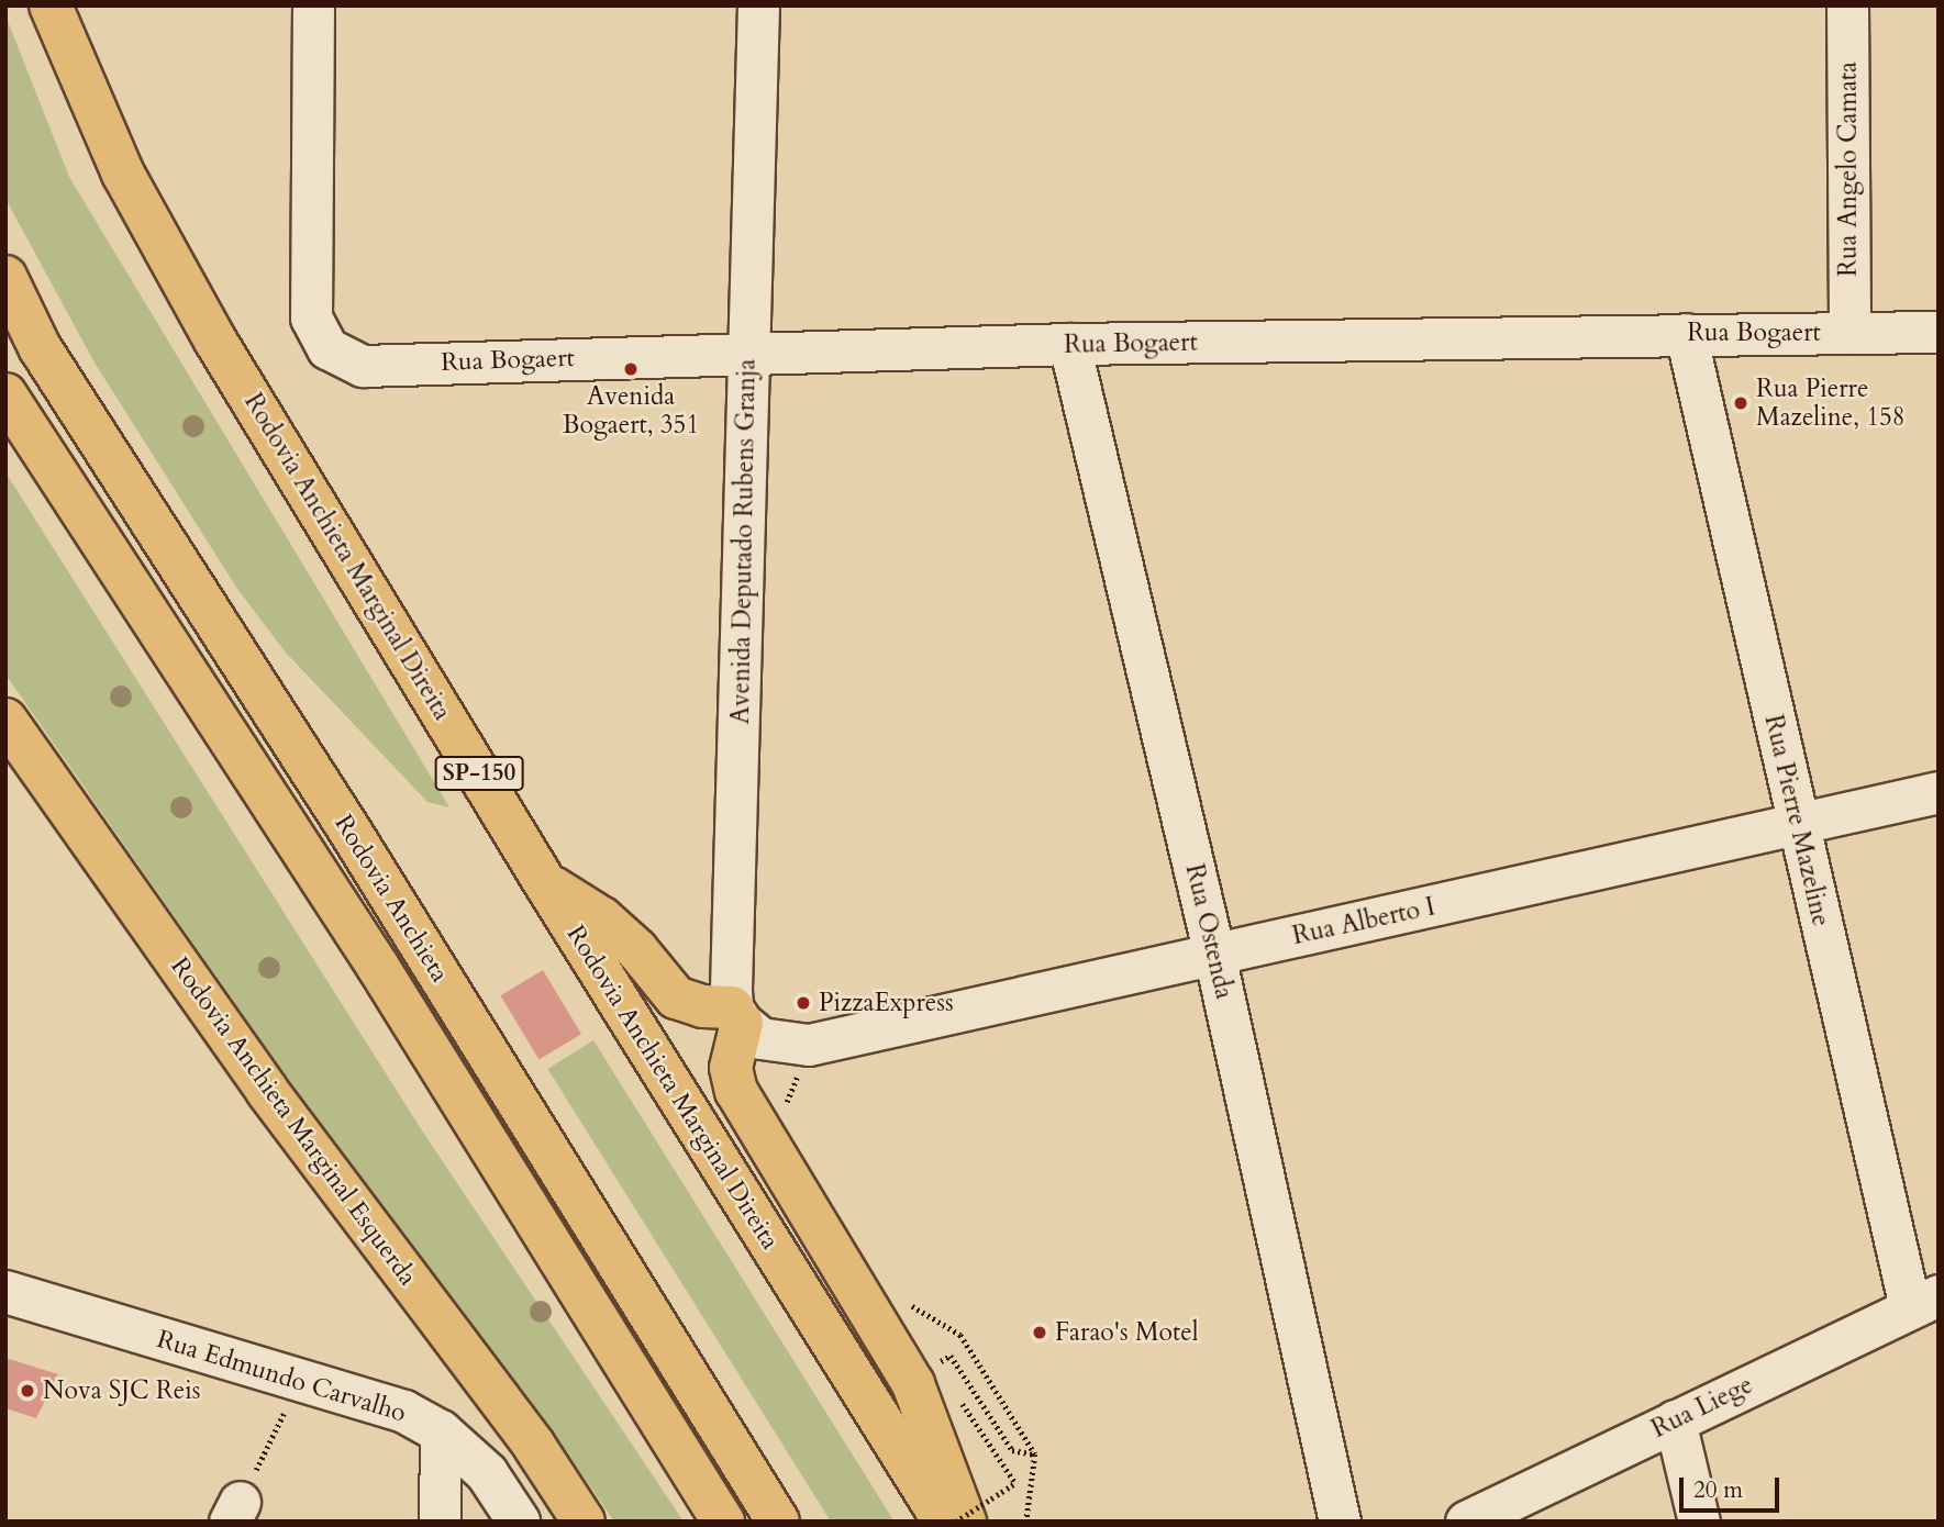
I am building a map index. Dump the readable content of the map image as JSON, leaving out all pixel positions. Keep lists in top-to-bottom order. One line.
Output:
{"streets":{"highway":["Rodovia Anchieta Marginal Direita","SP-150","Rodovia Anchieta","Rodovia Anchieta Marginal Esquerda"],"street":["Rua Angelo Camata","Rua Bogaert","Avenida Deputado Rubens Granja","Rua Pierre Mazeline","Rua Alberto I","Rua Ostenda","Rua Edmundo Carvalho","Rua Liege"]},"crossings":[["Rua Angelo Camata","Rua Bogaert"],["Rua Bogaert","Avenida Deputado Rubens Granja"],["Rua Bogaert","Rua Pierre Mazeline"],["Rua Bogaert","Rua Ostenda"],["Rua Pierre Mazeline","Rua Alberto I"],["Rua Pierre Mazeline","Rua Liege"],["Rua Alberto I","Rua Ostenda"]],"places":["Avenida Bogaert, 351","Rua Pierre Mazeline, 158","PizzaExpress","Farao's Motel","Nova SJC Reis"],"scale_bar":"20 m"}
